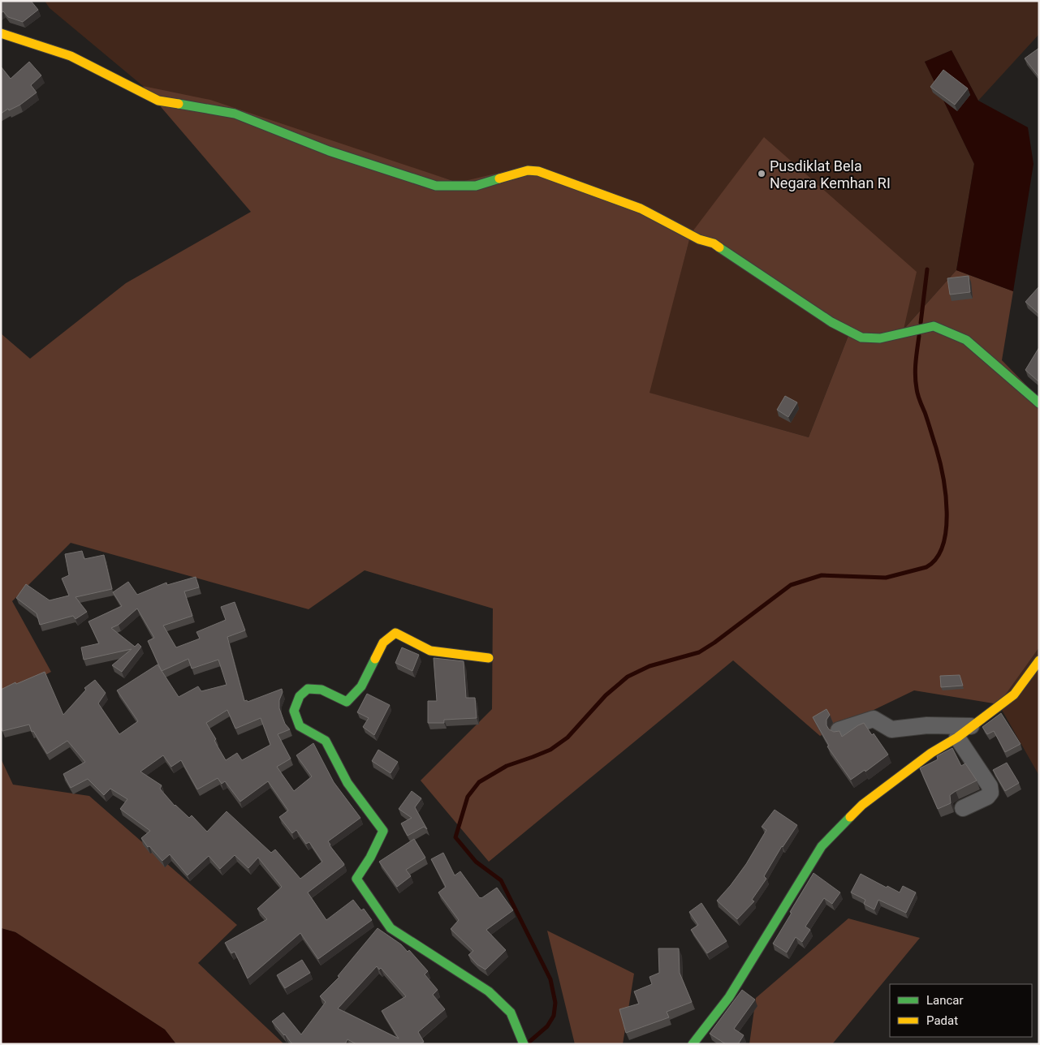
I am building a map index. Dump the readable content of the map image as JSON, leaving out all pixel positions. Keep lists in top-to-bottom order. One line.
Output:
{"places":["Pusdiklat Bela Negara Kemhan RI"],"legend":["Lancar","Padat"]}
